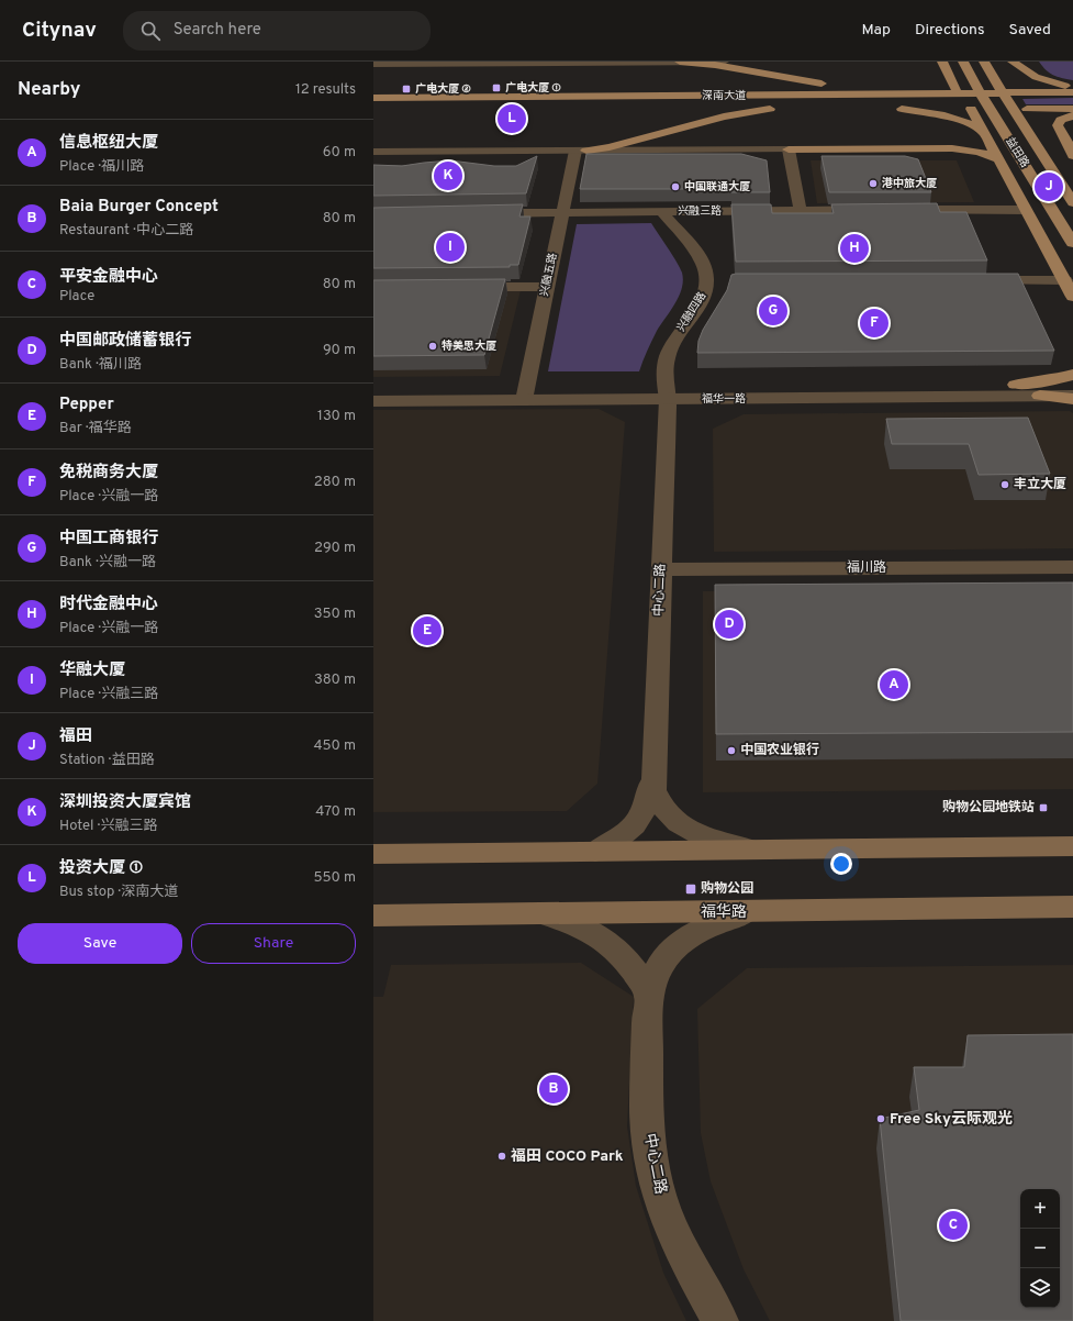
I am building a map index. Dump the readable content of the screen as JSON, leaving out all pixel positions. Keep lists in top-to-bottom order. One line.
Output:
{"streets":{"main road":["深南大道","益田路","福华路"],"street":["兴融三路","兴融五路","兴融四路","福华一路","福川路","中心二路"]},"crossings":[["兴融三路","兴融五路"],["兴融三路","兴融四路"],["兴融五路","福华一路"],["兴融四路","福华一路"],["兴融四路","中心二路"],["福华一路","中心二路"],["福川路","中心二路"],["中心二路","福华路"]],"places":{"transit":["广电大厦 ①","广电大厦 ②","购物公园地铁站","购物公园"],"other":["港中旅大厦","中国联通大厦","特美思大厦","丰立大厦","中国农业银行","Free Sky云际观光","福田 COCO Park"]},"page":{"header":"Citynav","search":"Search here","nav":["Map","Directions","Saved"],"heading":["Nearby","12 results"],"pins":["L","K","J","I","H","G","F","D","E","A","B","C"],"list":[{"mark":"A","name":"信息枢纽大厦","note":"Place · 福川路","value":"60 m"},{"mark":"B","name":"Baia Burger Concept","note":"Restaurant · 中心二路","value":"80 m"},{"mark":"C","name":"平安金融中心","note":"Place","value":"80 m"},{"mark":"D","name":"中国邮政储蓄银行","note":"Bank · 福川路","value":"90 m"},{"mark":"E","name":"Pepper","note":"Bar · 福华路","value":"130 m"},{"mark":"F","name":"免税商务大厦","note":"Place · 兴融一路","value":"280 m"},{"mark":"G","name":"中国工商银行","note":"Bank · 兴融一路","value":"290 m"},{"mark":"H","name":"时代金融中心","note":"Place · 兴融一路","value":"350 m"},{"mark":"I","name":"华融大厦","note":"Place · 兴融三路","value":"380 m"},{"mark":"J","name":"福田","note":"Station · 益田路","value":"450 m"},{"mark":"K","name":"深圳投资大厦宾馆","note":"Hotel · 兴融三路","value":"470 m"},{"mark":"L","name":"投资大厦 ①","note":"Bus stop · 深南大道","value":"550 m"}],"buttons":["Save","Share"],"map_buttons":["+","−"]}}
